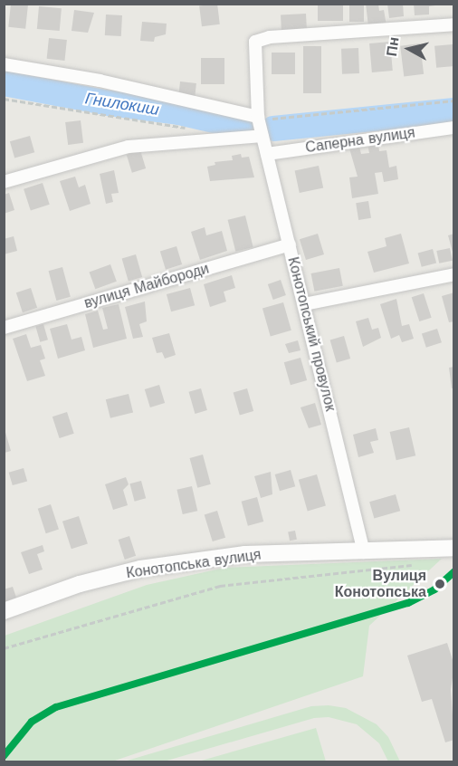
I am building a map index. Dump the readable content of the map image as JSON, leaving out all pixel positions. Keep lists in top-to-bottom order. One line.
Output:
{"streets":{"street":["Саперна вулиця","вулиця Майбороди","Конотопський провулок","Конотопська вулиця"]},"crossings":[["Саперна вулиця","Конотопський провулок"],["вулиця Майбороди","Конотопський провулок"],["Конотопський провулок","Конотопська вулиця"]],"water":["Гнилокиш"],"places":["Вулиця Конотопська"],"north":"left"}
